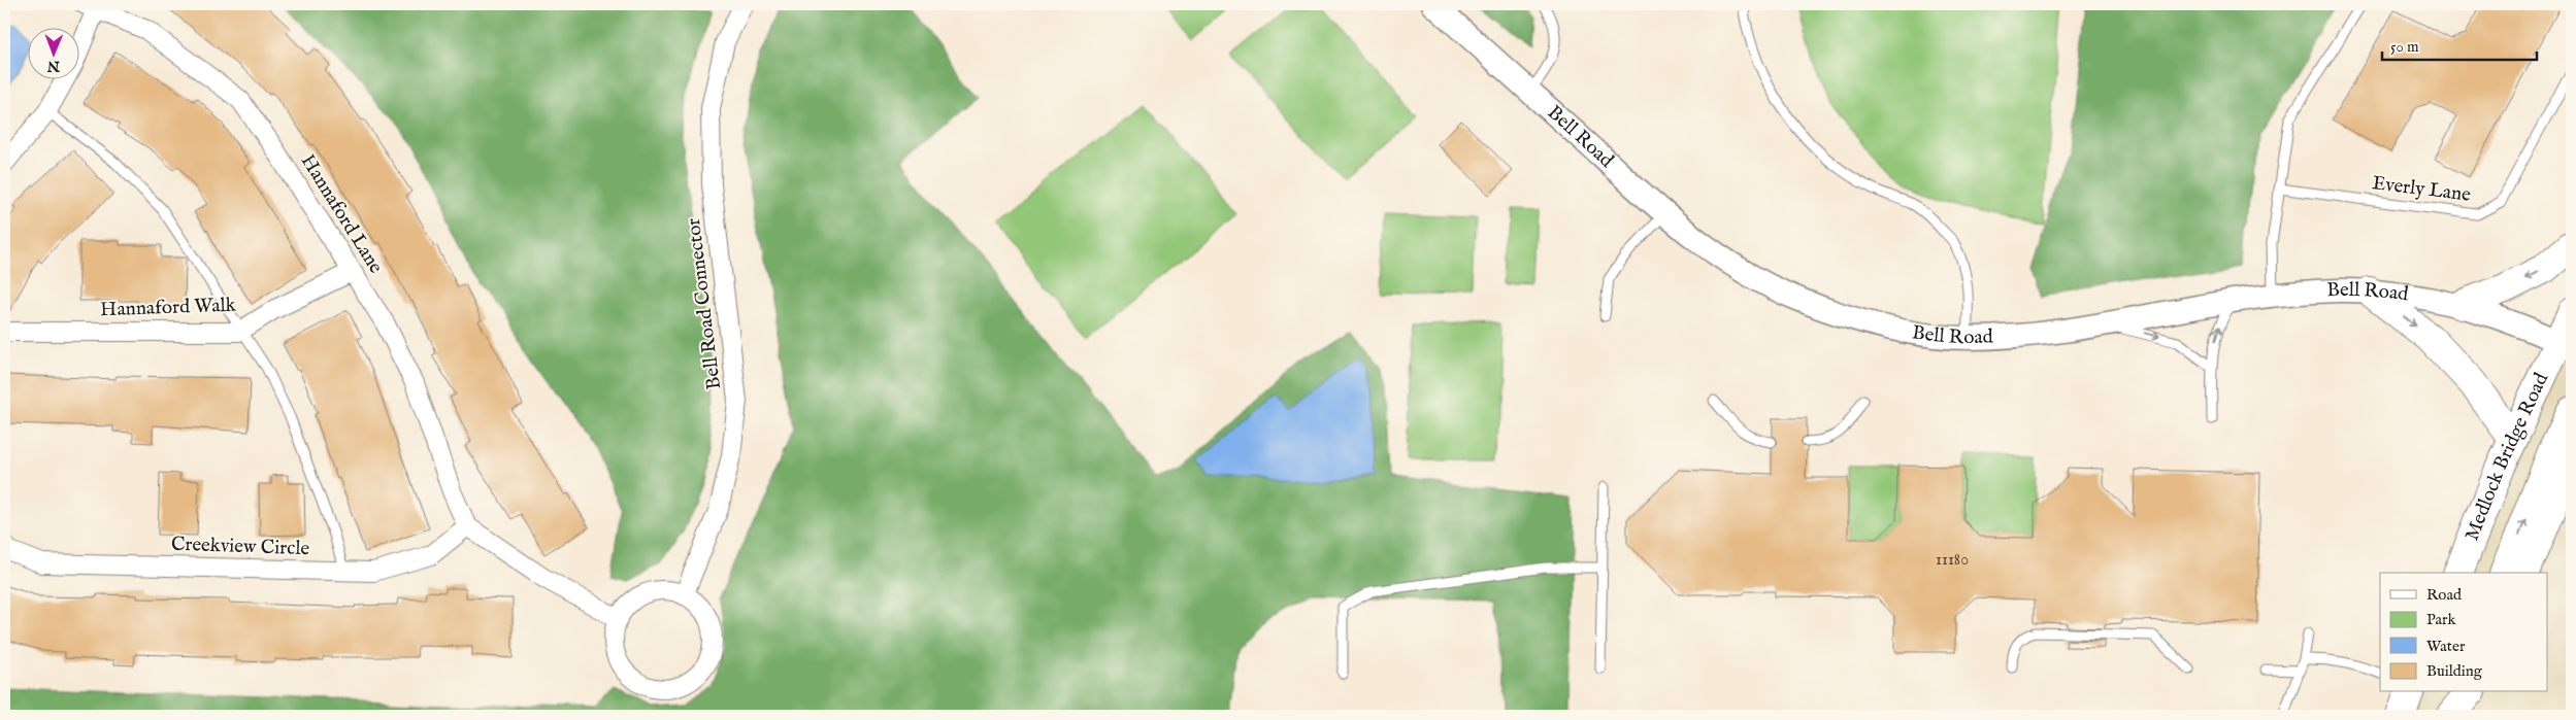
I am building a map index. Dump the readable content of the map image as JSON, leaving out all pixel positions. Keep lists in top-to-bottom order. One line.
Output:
{"streets":{"highway":["Medlock Bridge Road"],"street":["Bell Road","Hannaford Lane","Bell Road Connector","Hannaford Walk","Creekview Circle"],"lane":["Everly Lane"]},"crossings":[["Bell Road","Medlock Bridge Road"],["Hannaford Lane","Hannaford Walk"],["Hannaford Lane","Creekview Circle"]],"house_numbers":["11180"],"legend":["Road","Park","Water","Building"],"scale_bar":"50 m","north":"bottom"}
